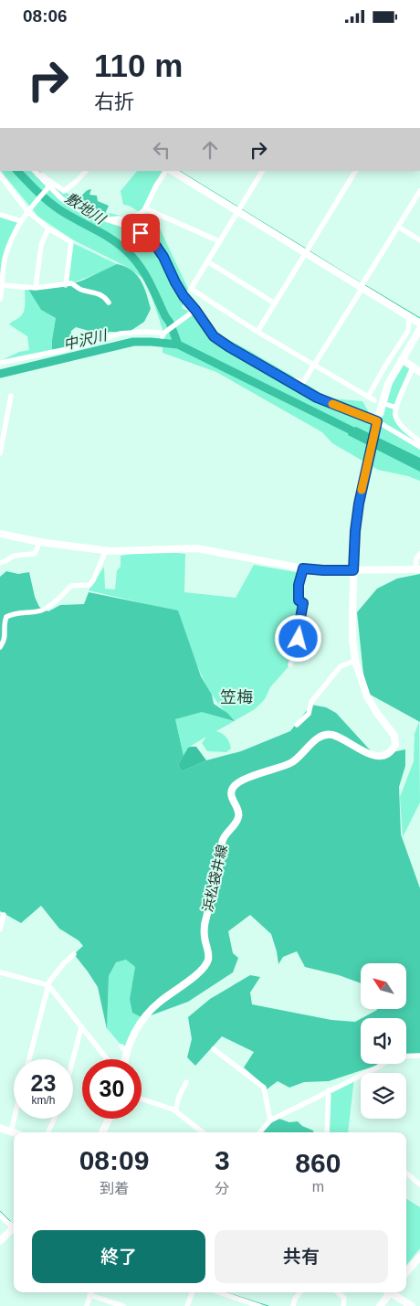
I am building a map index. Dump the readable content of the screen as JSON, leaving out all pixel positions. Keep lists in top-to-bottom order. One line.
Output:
{"streets":{"main road":["浜松袋井線"]},"districts":["笠梅"],"water":["敷地川","中沢川"],"north":"top left","page":{"status":"08:06","turn":["110 m","右折"],"speed":"23 km/h","limit":"30","eta":["08:09","到着","3","分","860","m"],"buttons":["終了","共有"]}}
